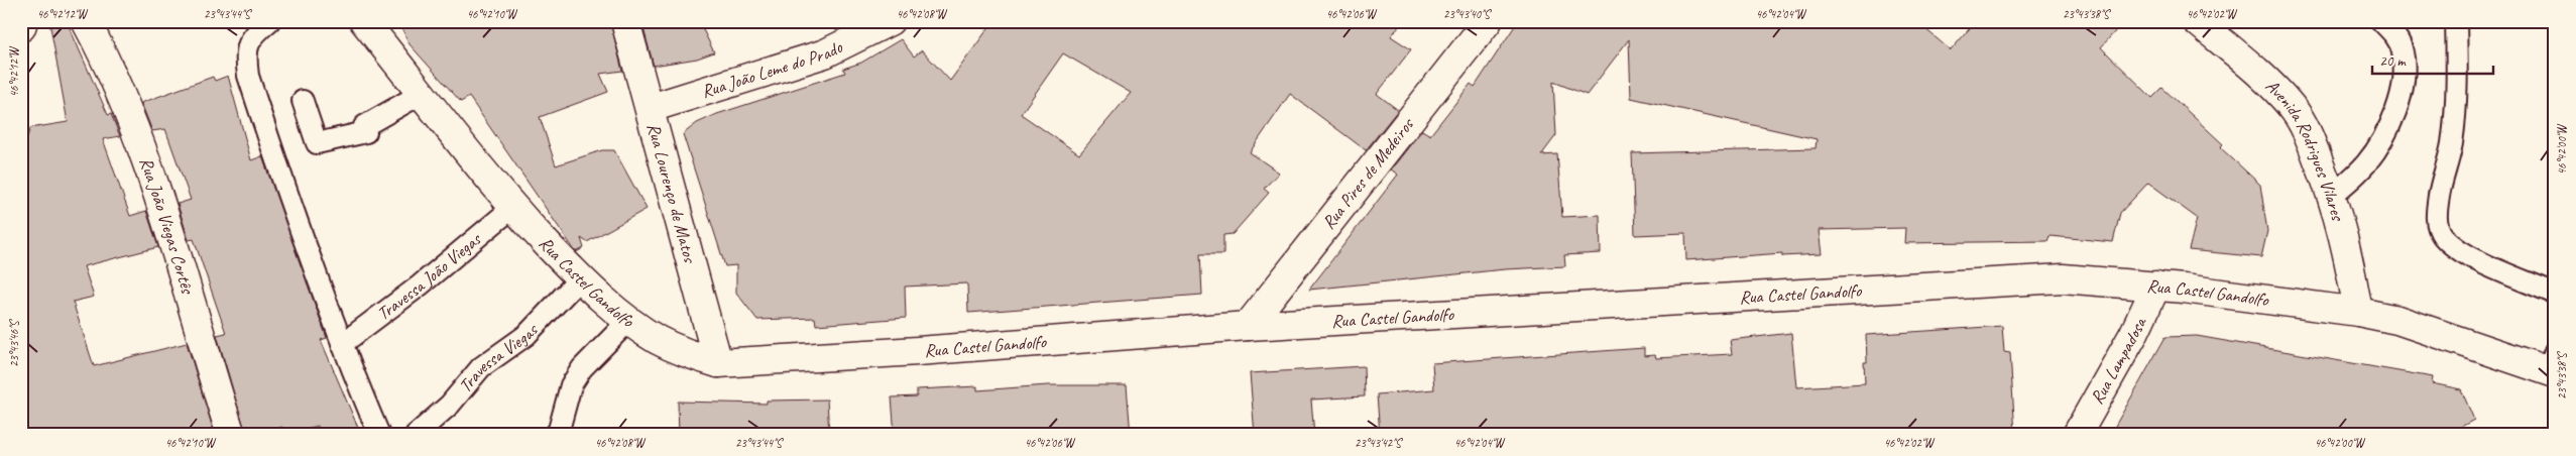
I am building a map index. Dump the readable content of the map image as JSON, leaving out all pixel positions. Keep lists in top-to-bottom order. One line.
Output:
{"streets":{"street":["Rua João Leme do Prado","Avenida Rodrigues Vilares","Rua Pires de Medeiros","Rua Lourenço de Matos","Rua João Viegas Cortês","Rua Castel Gandolfo","Rua Lampadosa"],"lane":["Travessa João Viegas","Travessa Viegas"]},"crossings":[["Rua João Leme do Prado","Rua Lourenço de Matos"],["Avenida Rodrigues Vilares","Rua Castel Gandolfo"],["Rua Pires de Medeiros","Rua Castel Gandolfo"],["Rua Lourenço de Matos","Rua Castel Gandolfo"],["Travessa João Viegas","Rua Castel Gandolfo"],["Rua Castel Gandolfo","Travessa Viegas"],["Rua Castel Gandolfo","Rua Lampadosa"]],"scale_bar":"20 m","coordinates":["46°42'12\"W","23°43'44\"S","46°42'10\"W","46°42'08\"W","46°42'06\"W","23°43'40\"S","46°42'04\"W","23°43'38\"S","46°42'02\"W","46°42'00\"W","23°43'46\"S","23°43'42\"S"]}
